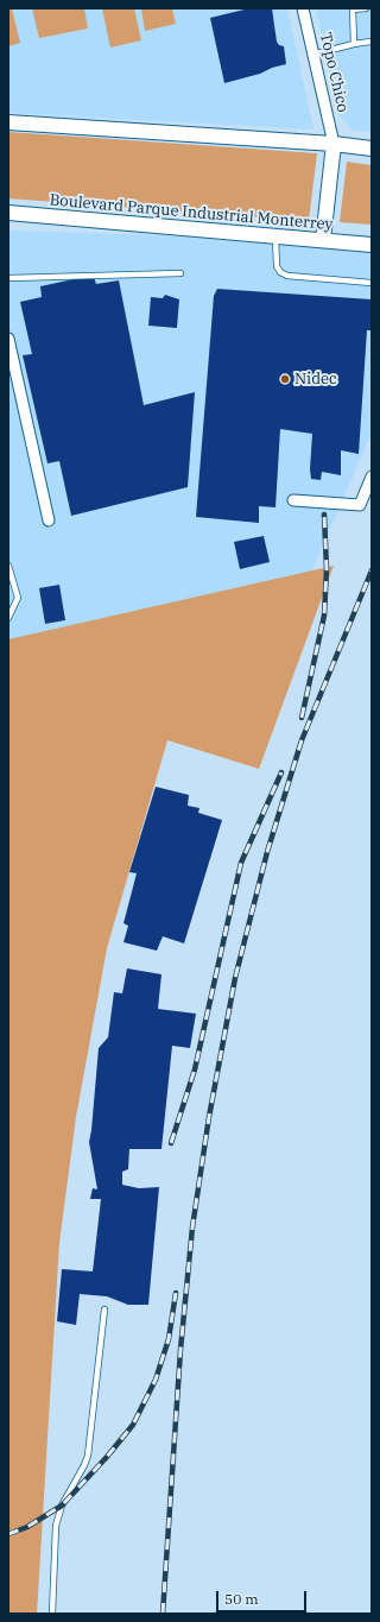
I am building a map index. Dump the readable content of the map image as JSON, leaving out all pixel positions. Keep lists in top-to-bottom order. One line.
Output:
{"streets":{"street":["Topo Chico","Boulevard Parque Industrial Monterrey"]},"places":["Nidec"],"scale_bar":"50 m"}
